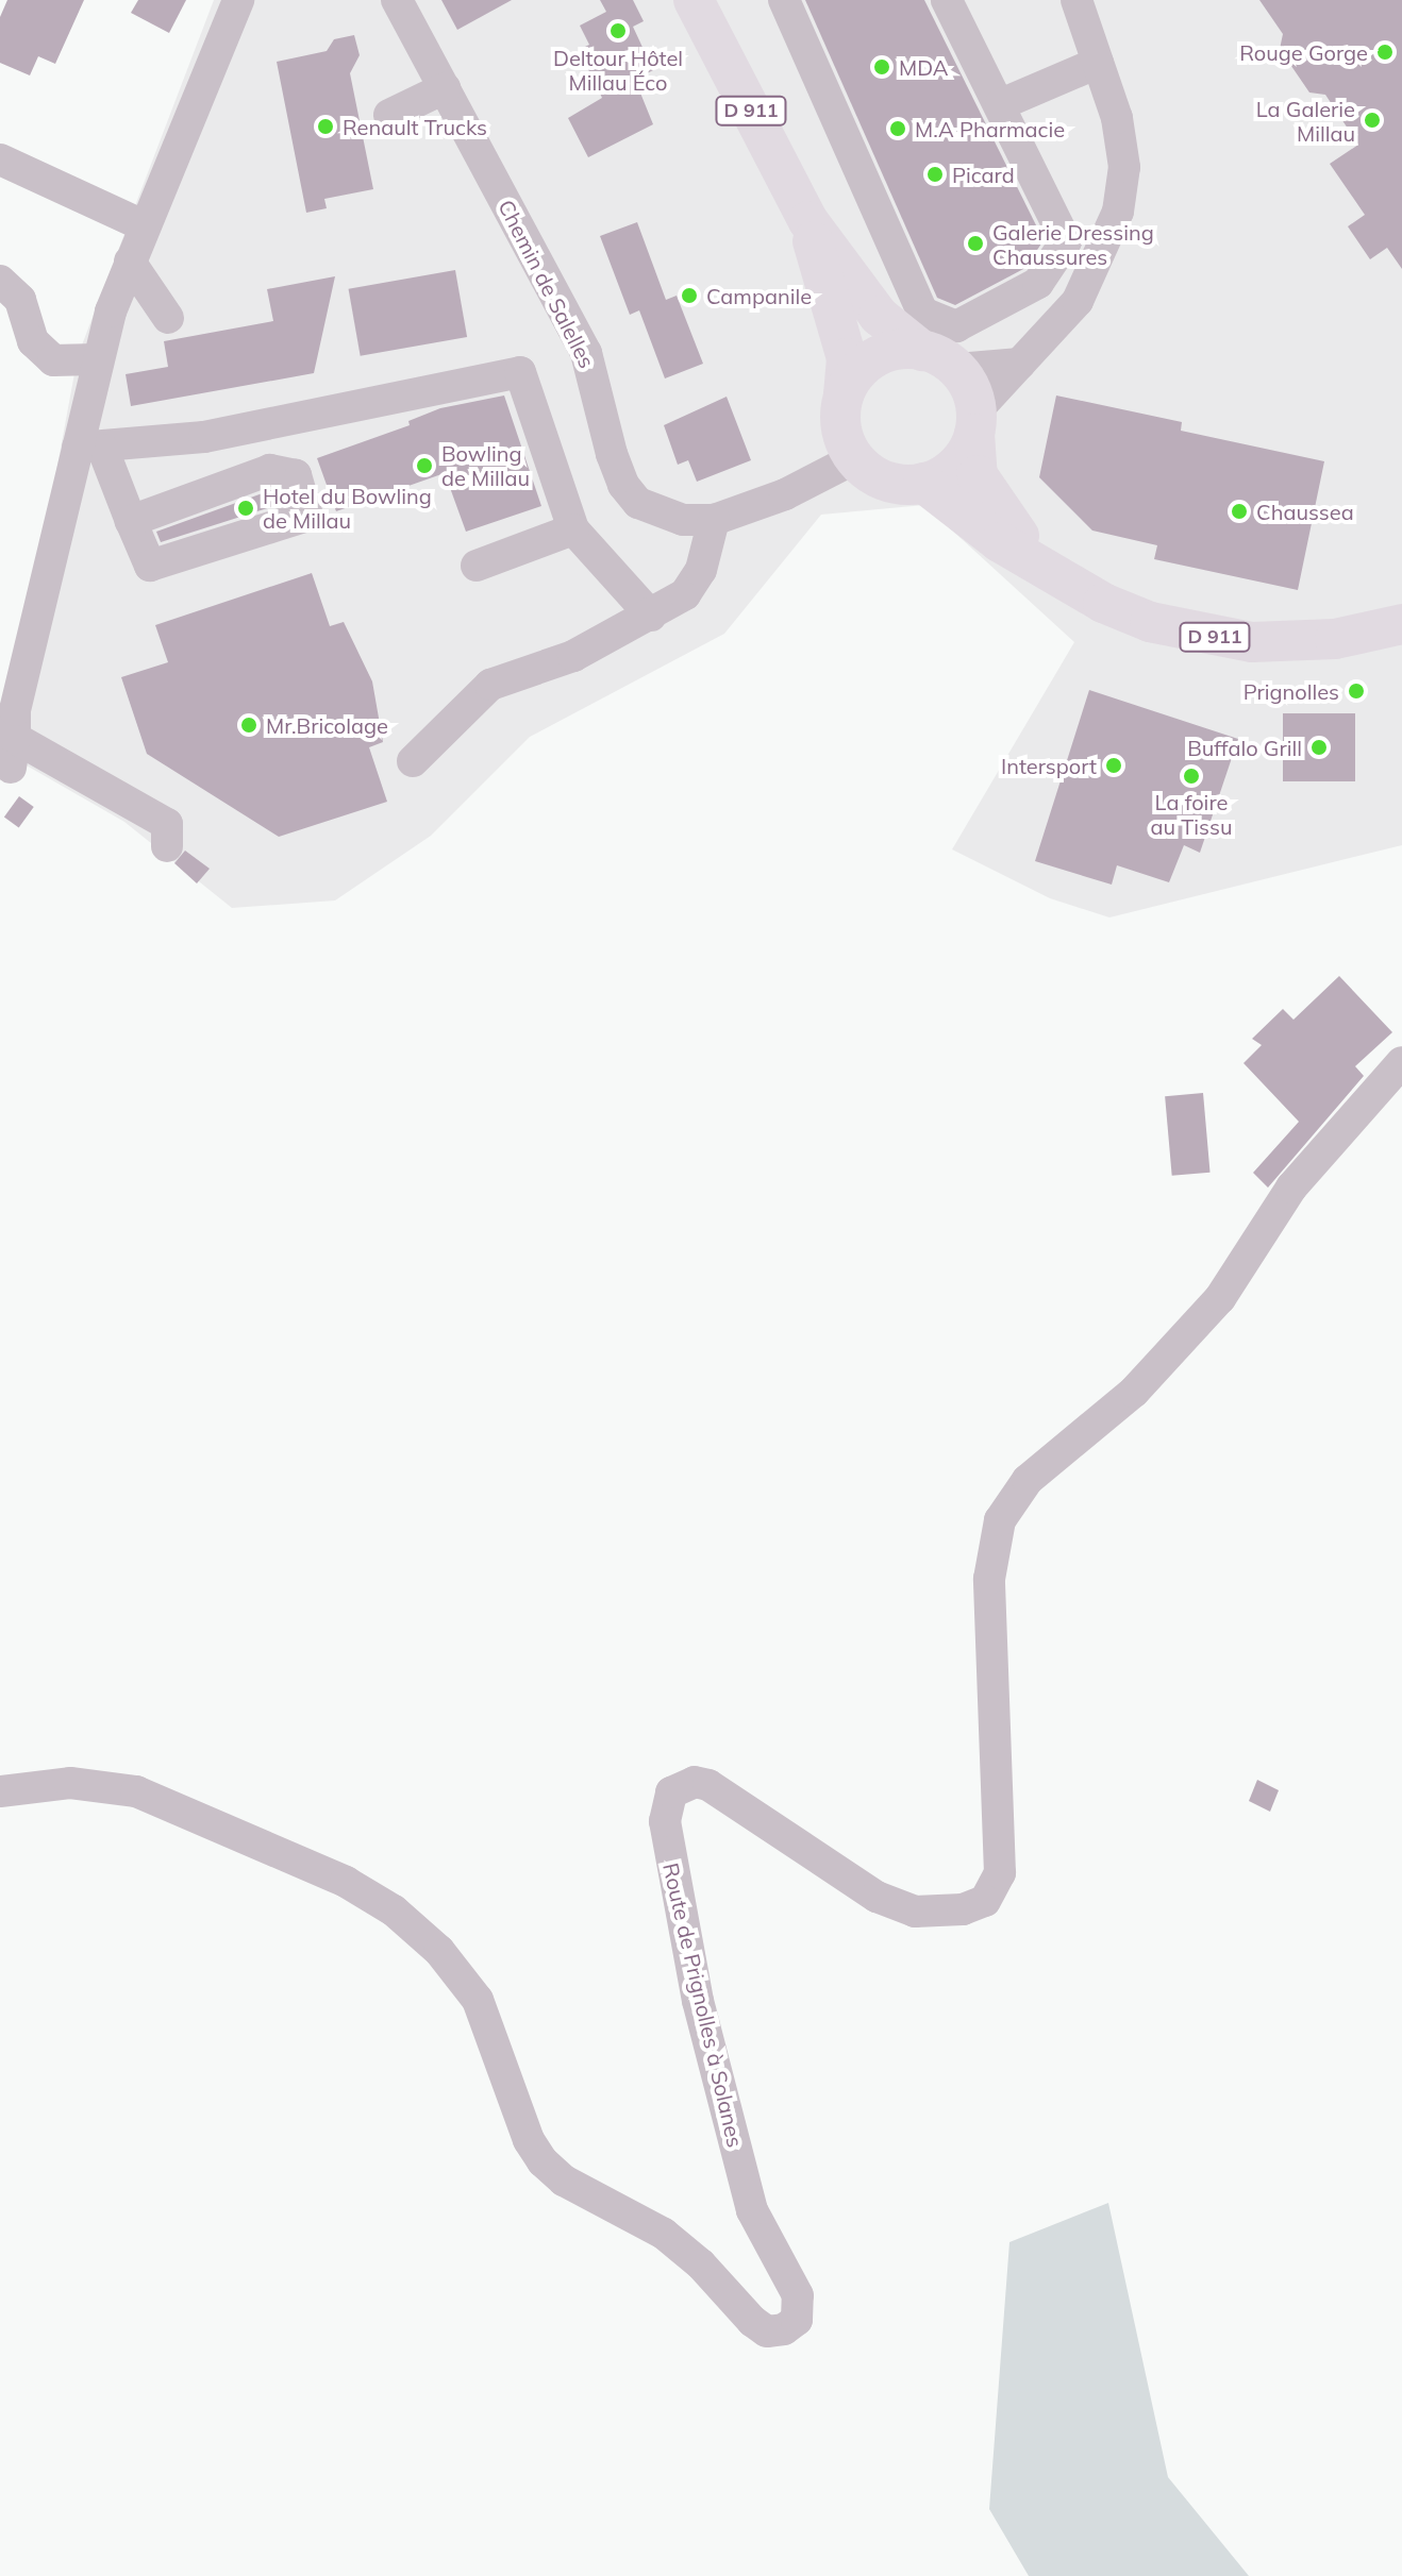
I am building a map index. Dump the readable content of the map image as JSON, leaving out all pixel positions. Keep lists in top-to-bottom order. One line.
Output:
{"streets":{"main road":["D 911"],"street":["Chemin de Salelles","Route de Prignolles à Solanes"]},"crossings":[["D 911","Chemin de Salelles"]],"places":["Deltour Hôtel Millau Éco","Rouge Gorge","MDA","La Galerie Millau","Renault Trucks","M.A Pharmacie","Picard","Galerie Dressing Chaussures","Campanile","Bowling de Millau","Hotel du Bowling de Millau","Chaussea","Prignolles","Mr.Bricolage","Buffalo Grill","Intersport","La foire au Tissu"]}
